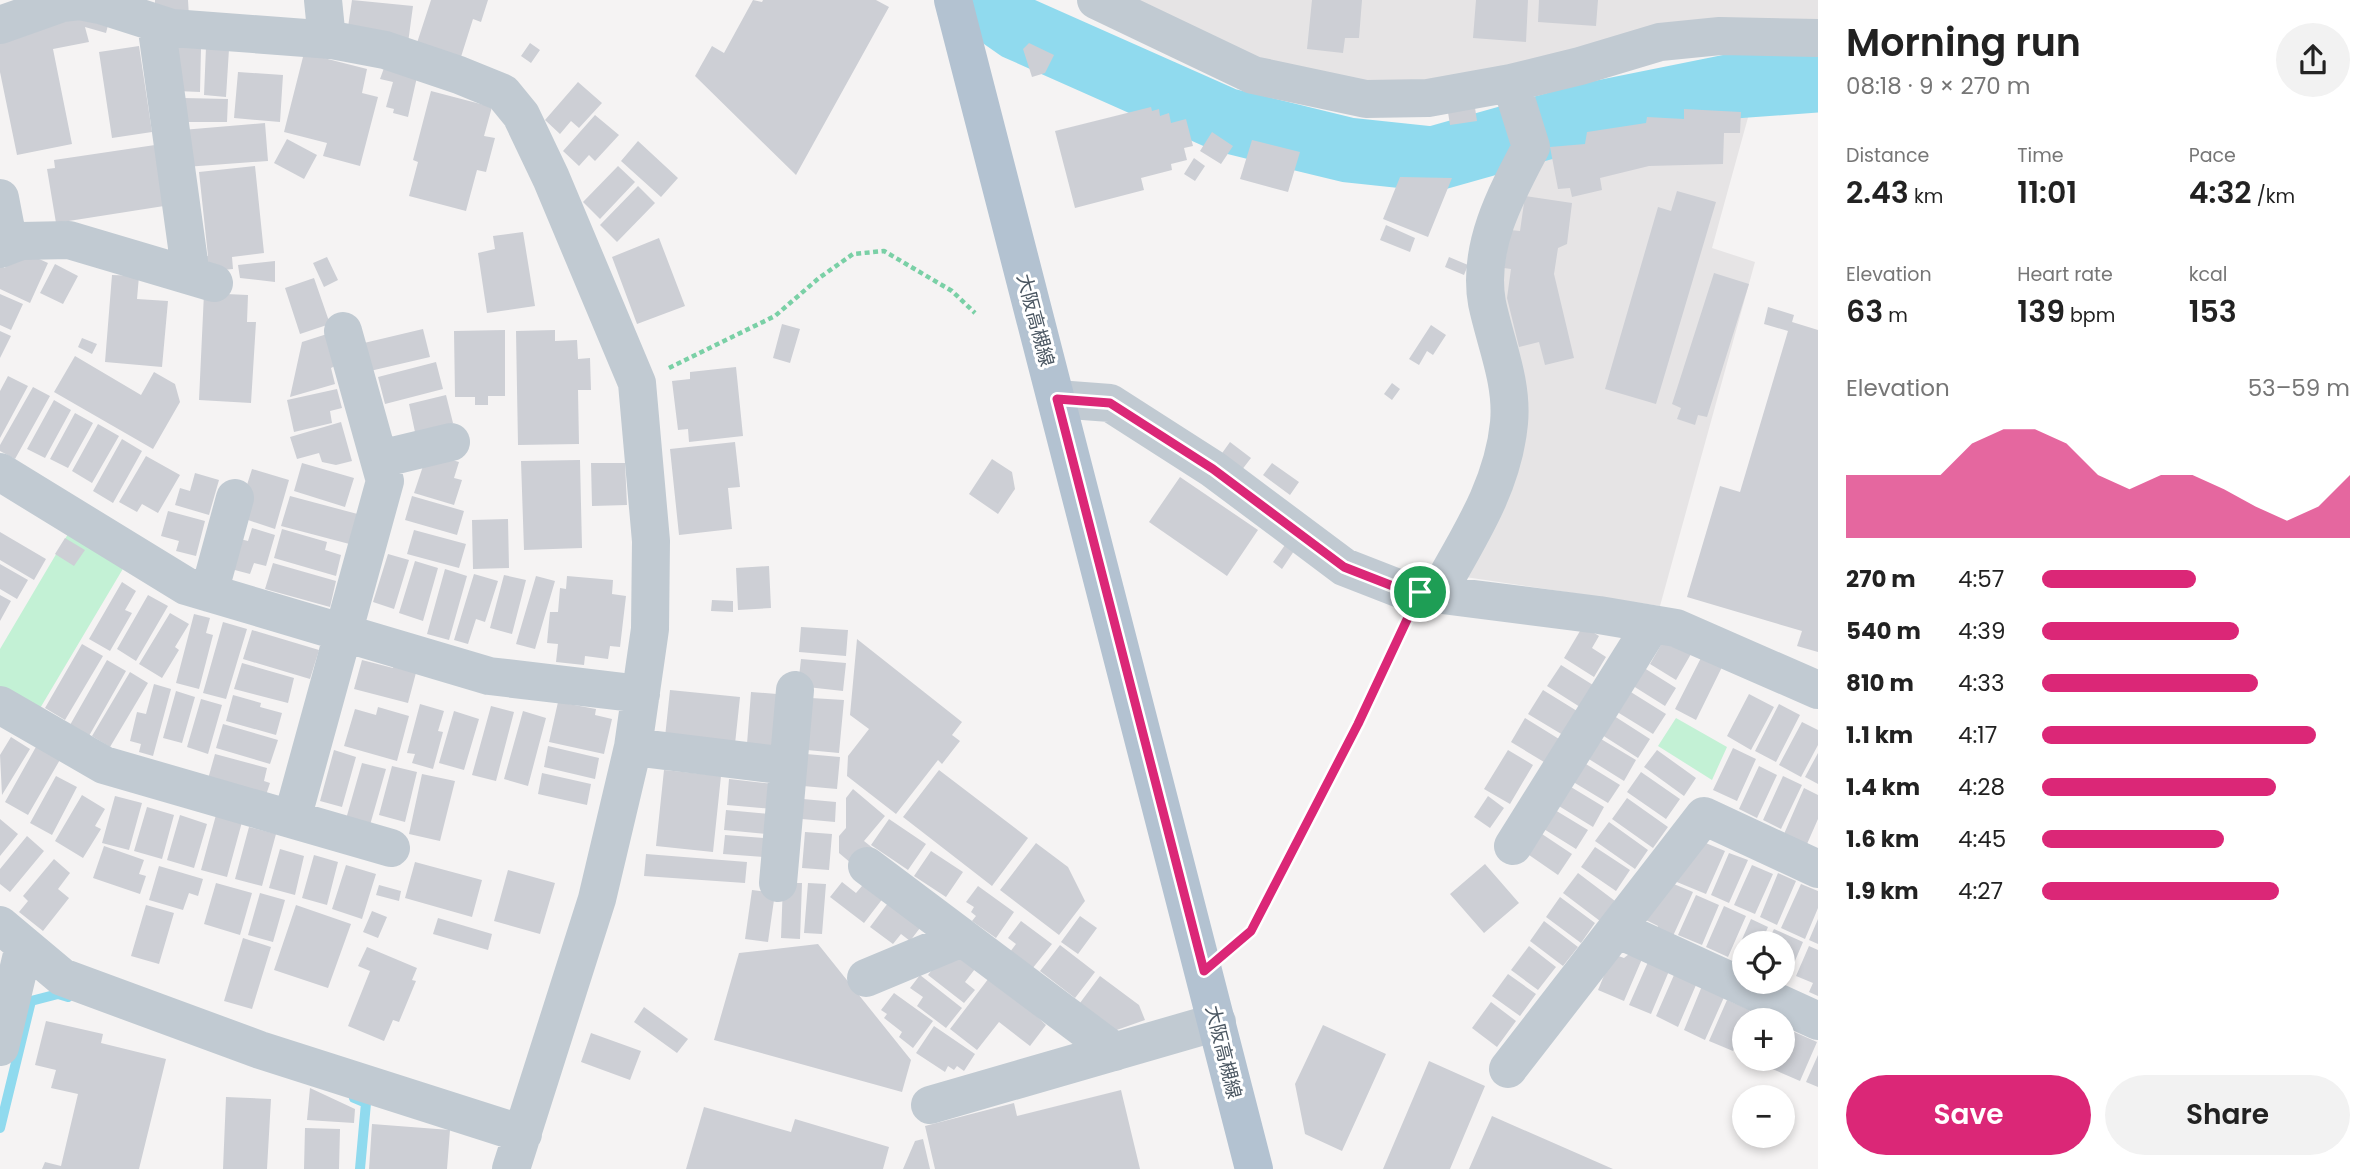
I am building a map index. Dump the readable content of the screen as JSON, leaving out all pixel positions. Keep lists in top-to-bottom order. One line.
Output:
{"streets":{"main road":["大阪高槻線"]},"page":{"heading":["Morning run","08:18 · 9 × 270 m"],"stats":[["Distance","2.43 km"],["Time","11:01"],["Pace","4:32 /km"],["Elevation","63 m"],["Heart rate","139 bpm"],["kcal","153"]],"chart":["Elevation","53–59 m"],"list":[{"name":"270 m","note":"4:57"},{"name":"540 m","note":"4:39"},{"name":"810 m","note":"4:33"},{"name":"1.1 km","note":"4:17"},{"name":"1.4 km","note":"4:28"},{"name":"1.6 km","note":"4:45"},{"name":"1.9 km","note":"4:27"}],"map_buttons":["+","−"],"buttons":["Save","Share"]}}
